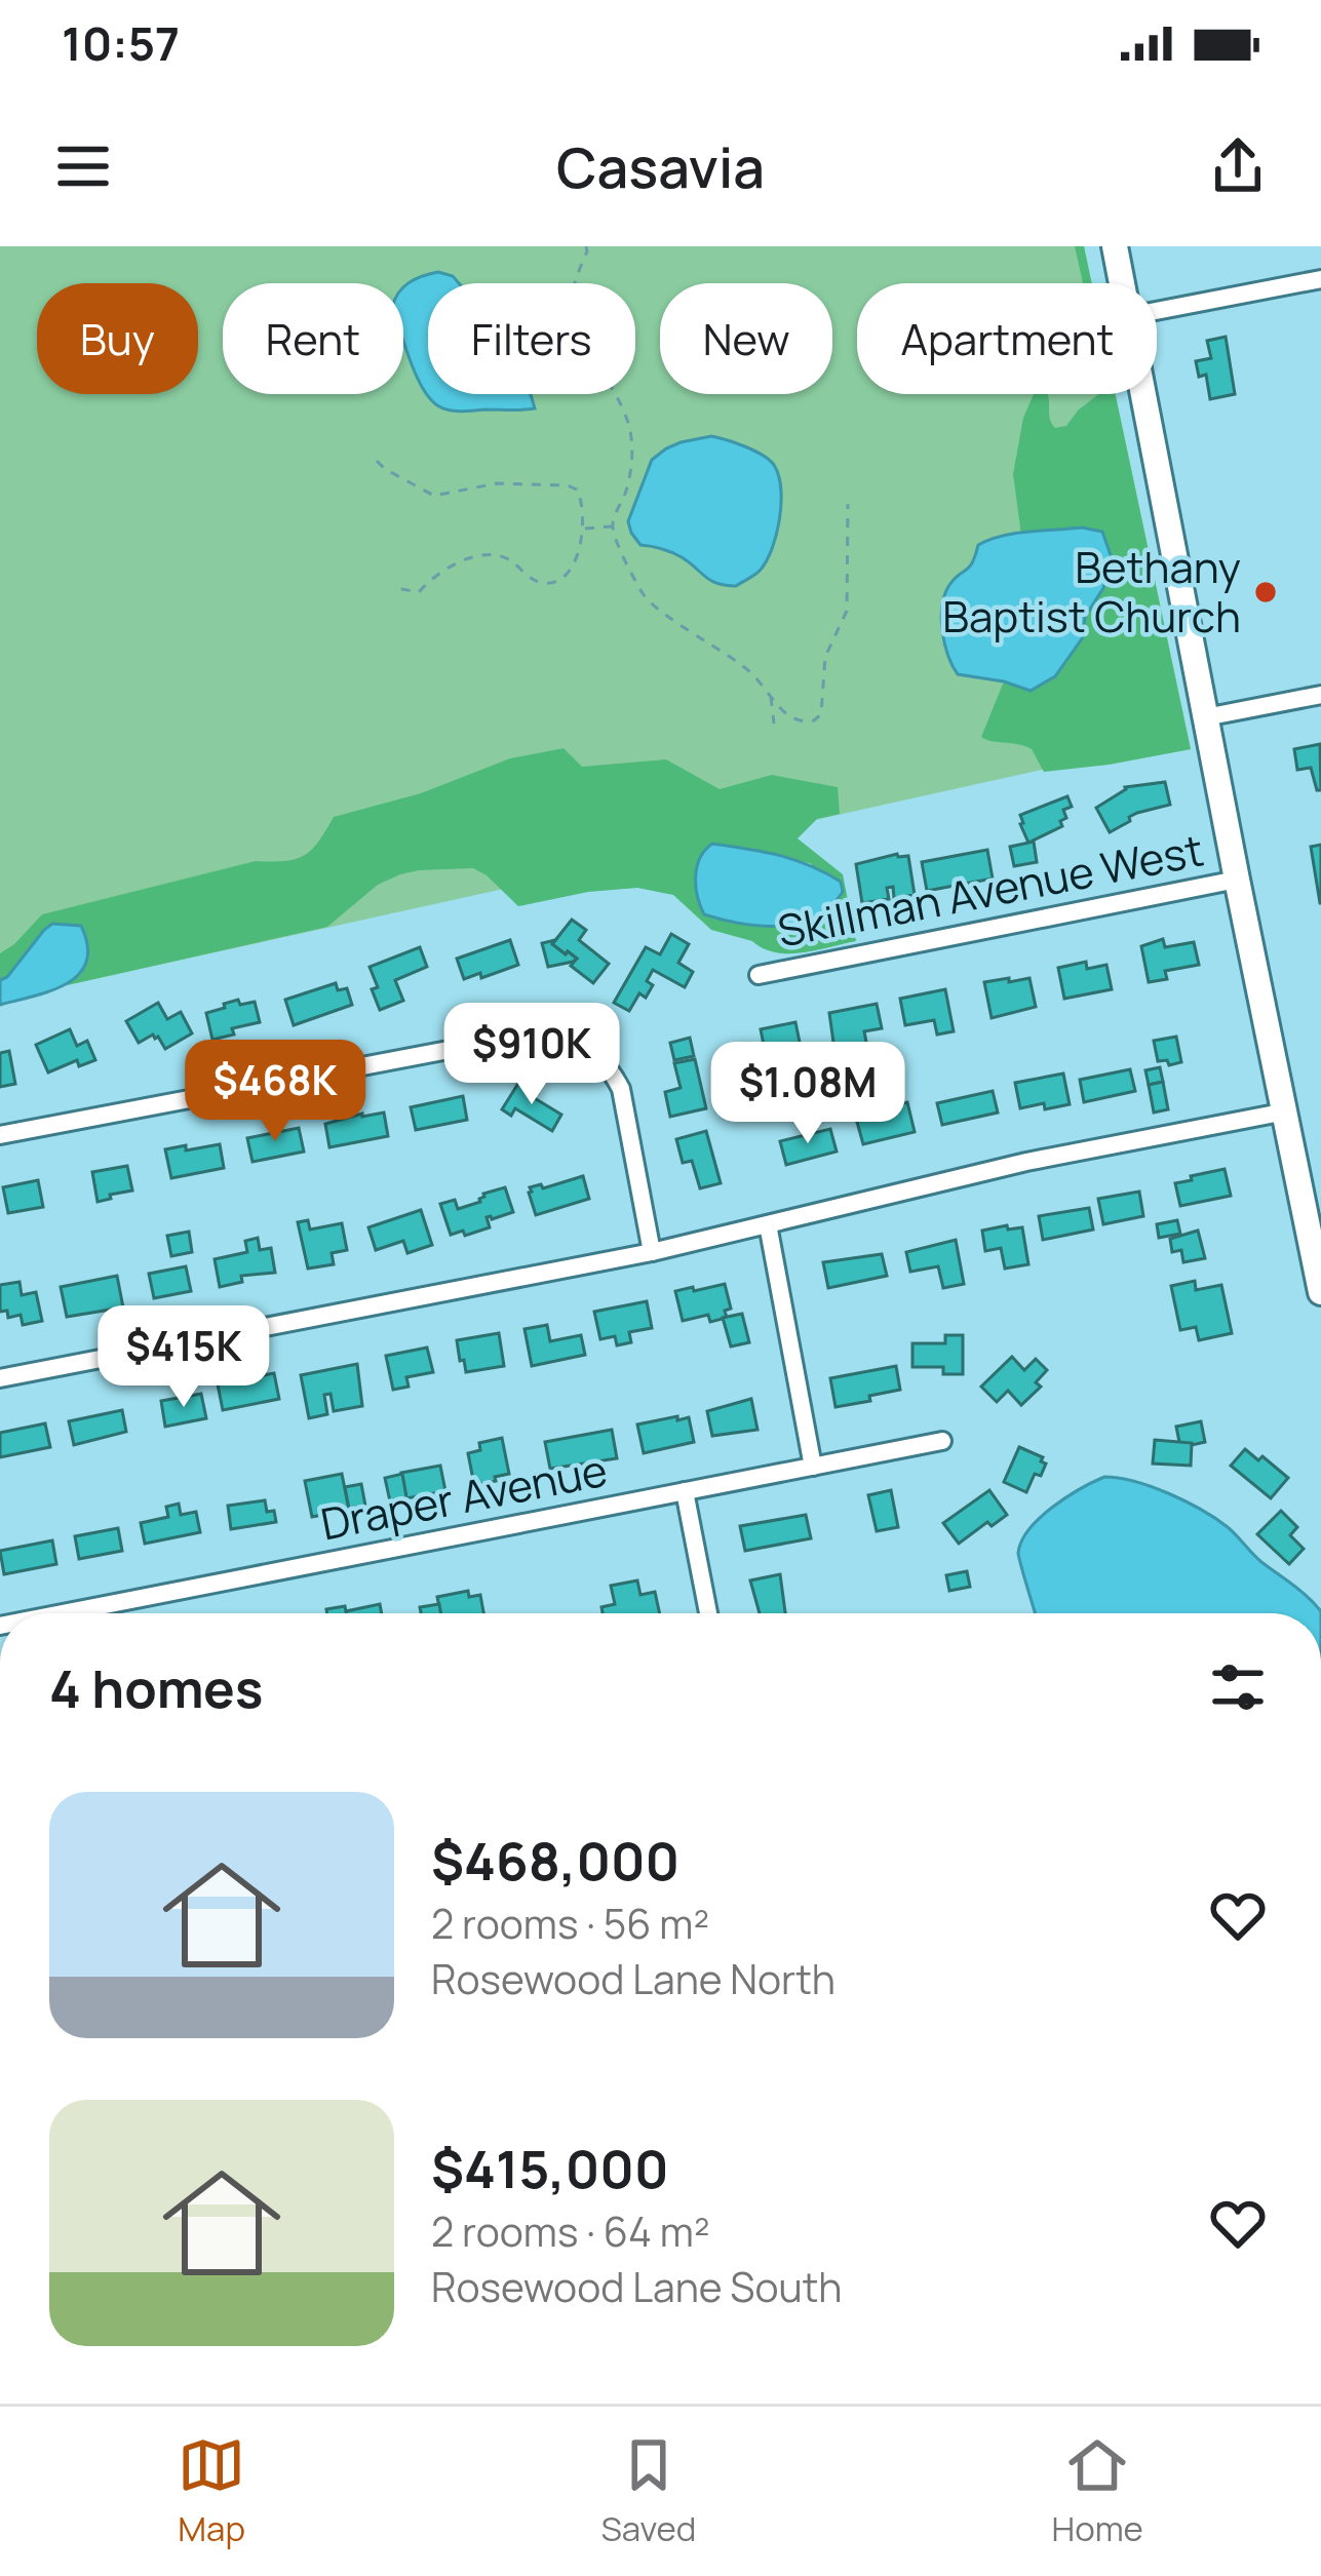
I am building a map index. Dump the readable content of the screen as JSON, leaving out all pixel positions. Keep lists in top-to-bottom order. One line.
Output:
{"streets":{"street":["Skillman Avenue West","Draper Avenue"]},"places":["Bethany Baptist Church"],"page":{"status":"10:57","header":"Casavia","chip":["Buy","Rent","Filters","New","Apartment"],"price":["$910K","$468K","$1.08M","$415K"],"heading":"4 homes","list":[{"name":"$468,000","note":"2 rooms · 56 m² · Rosewood Lane North"},{"name":"$415,000","note":"2 rooms · 64 m² · Rosewood Lane South"}],"tabs":["Map","Saved","Home"]}}
